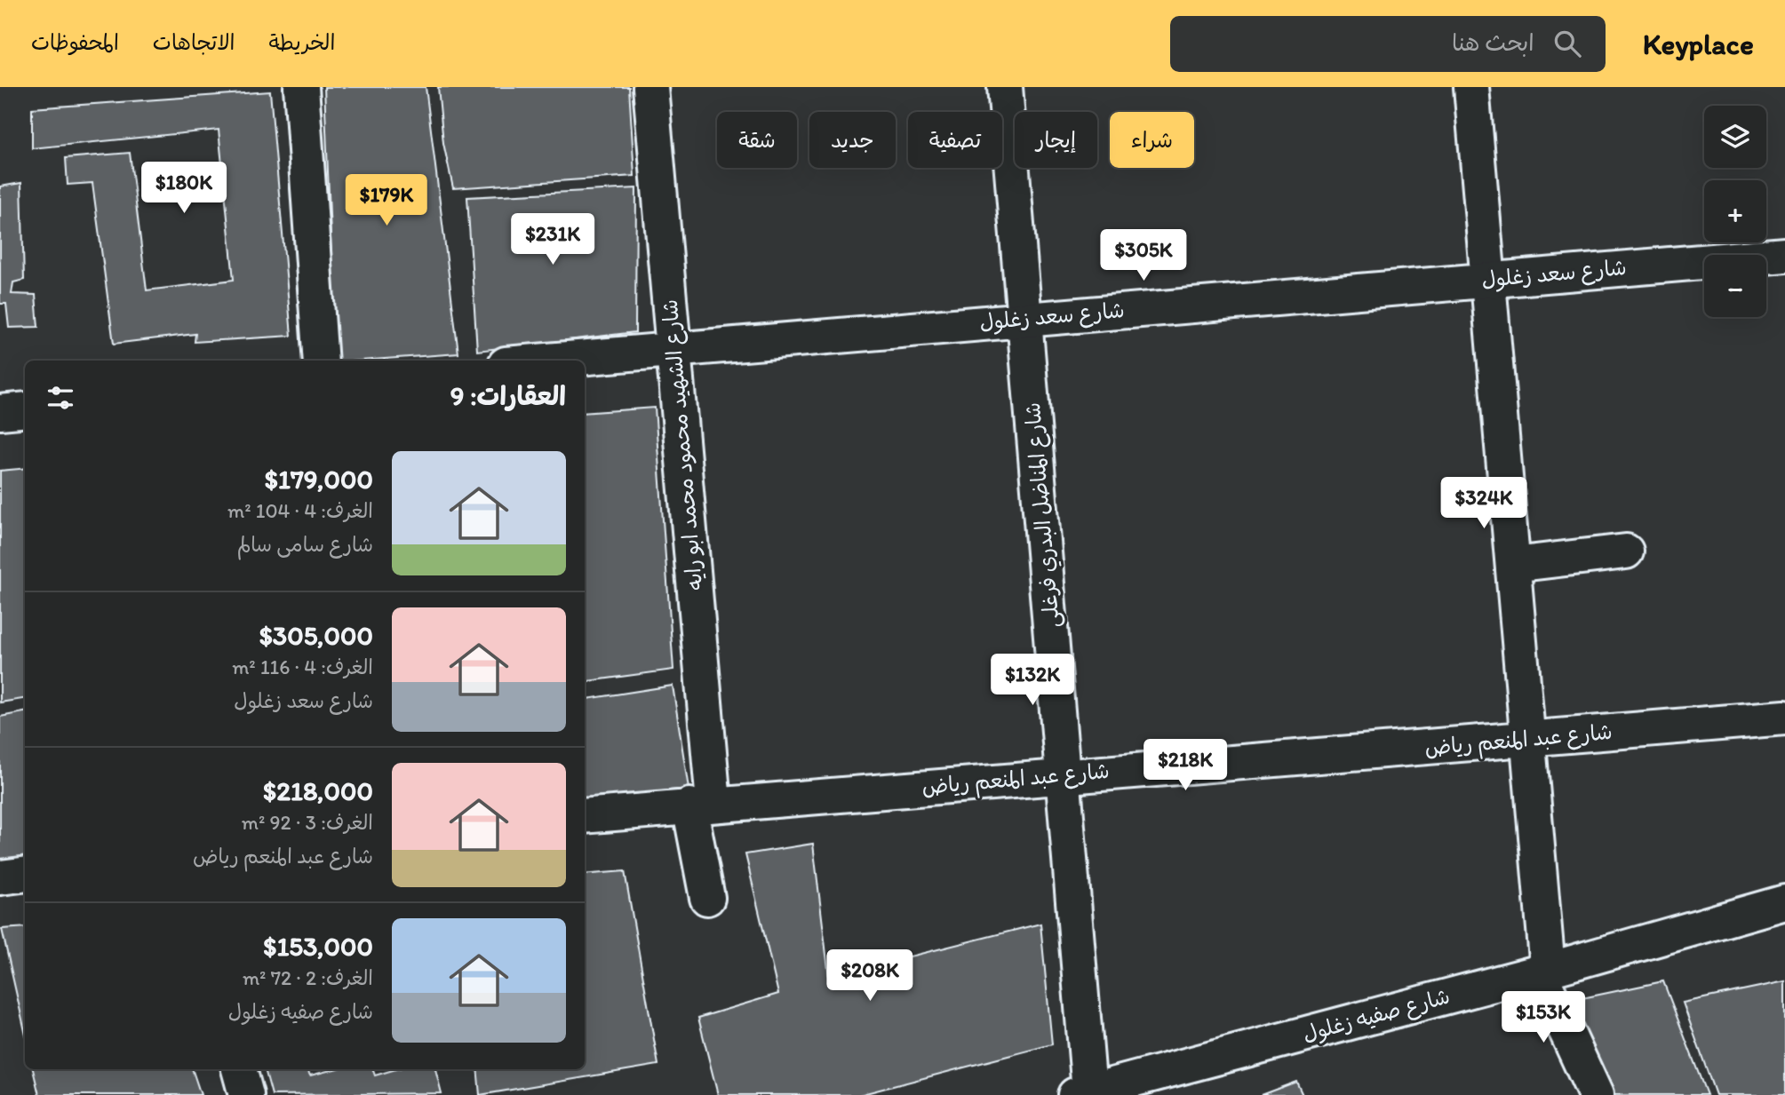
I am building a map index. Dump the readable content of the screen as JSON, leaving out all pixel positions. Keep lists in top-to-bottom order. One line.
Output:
{"streets":{"street":["شارع سعد زغلول","شارع الشهيد محمود محمد ابو رايه","شارع المناضل البدري فرغلى","شارع عبد المنعم رياض","شارع صفيه زغلول"]},"crossings":[["شارع سعد زغلول","شارع الشهيد محمود محمد ابو رايه"],["شارع سعد زغلول","شارع المناضل البدري فرغلى"],["شارع الشهيد محمود محمد ابو رايه","شارع عبد المنعم رياض"],["شارع المناضل البدري فرغلى","شارع عبد المنعم رياض"],["شارع المناضل البدري فرغلى","شارع صفيه زغلول"]],"page":{"header":"Keyplace","search":"ابحث هنا","nav":["الخريطة","الاتجاهات","المحفوظات"],"map_buttons":["+","−"],"chip":["شراء","إيجار","تصفية","جديد","شقة"],"price":["$180K","$179K","$231K","$305K","$324K","$132K","$218K","$208K","$153K"],"heading":"العقارات: 9","list":[{"name":"$179,000","note":"الغرف: 4 · 104 m² · شارع سامى سالم"},{"name":"$305,000","note":"الغرف: 4 · 116 m² · شارع سعد زغلول"},{"name":"$218,000","note":"الغرف: 3 · 92 m² · شارع عبد المنعم رياض"},{"name":"$153,000","note":"الغرف: 2 · 72 m² · شارع صفيه زغلول"}]}}
